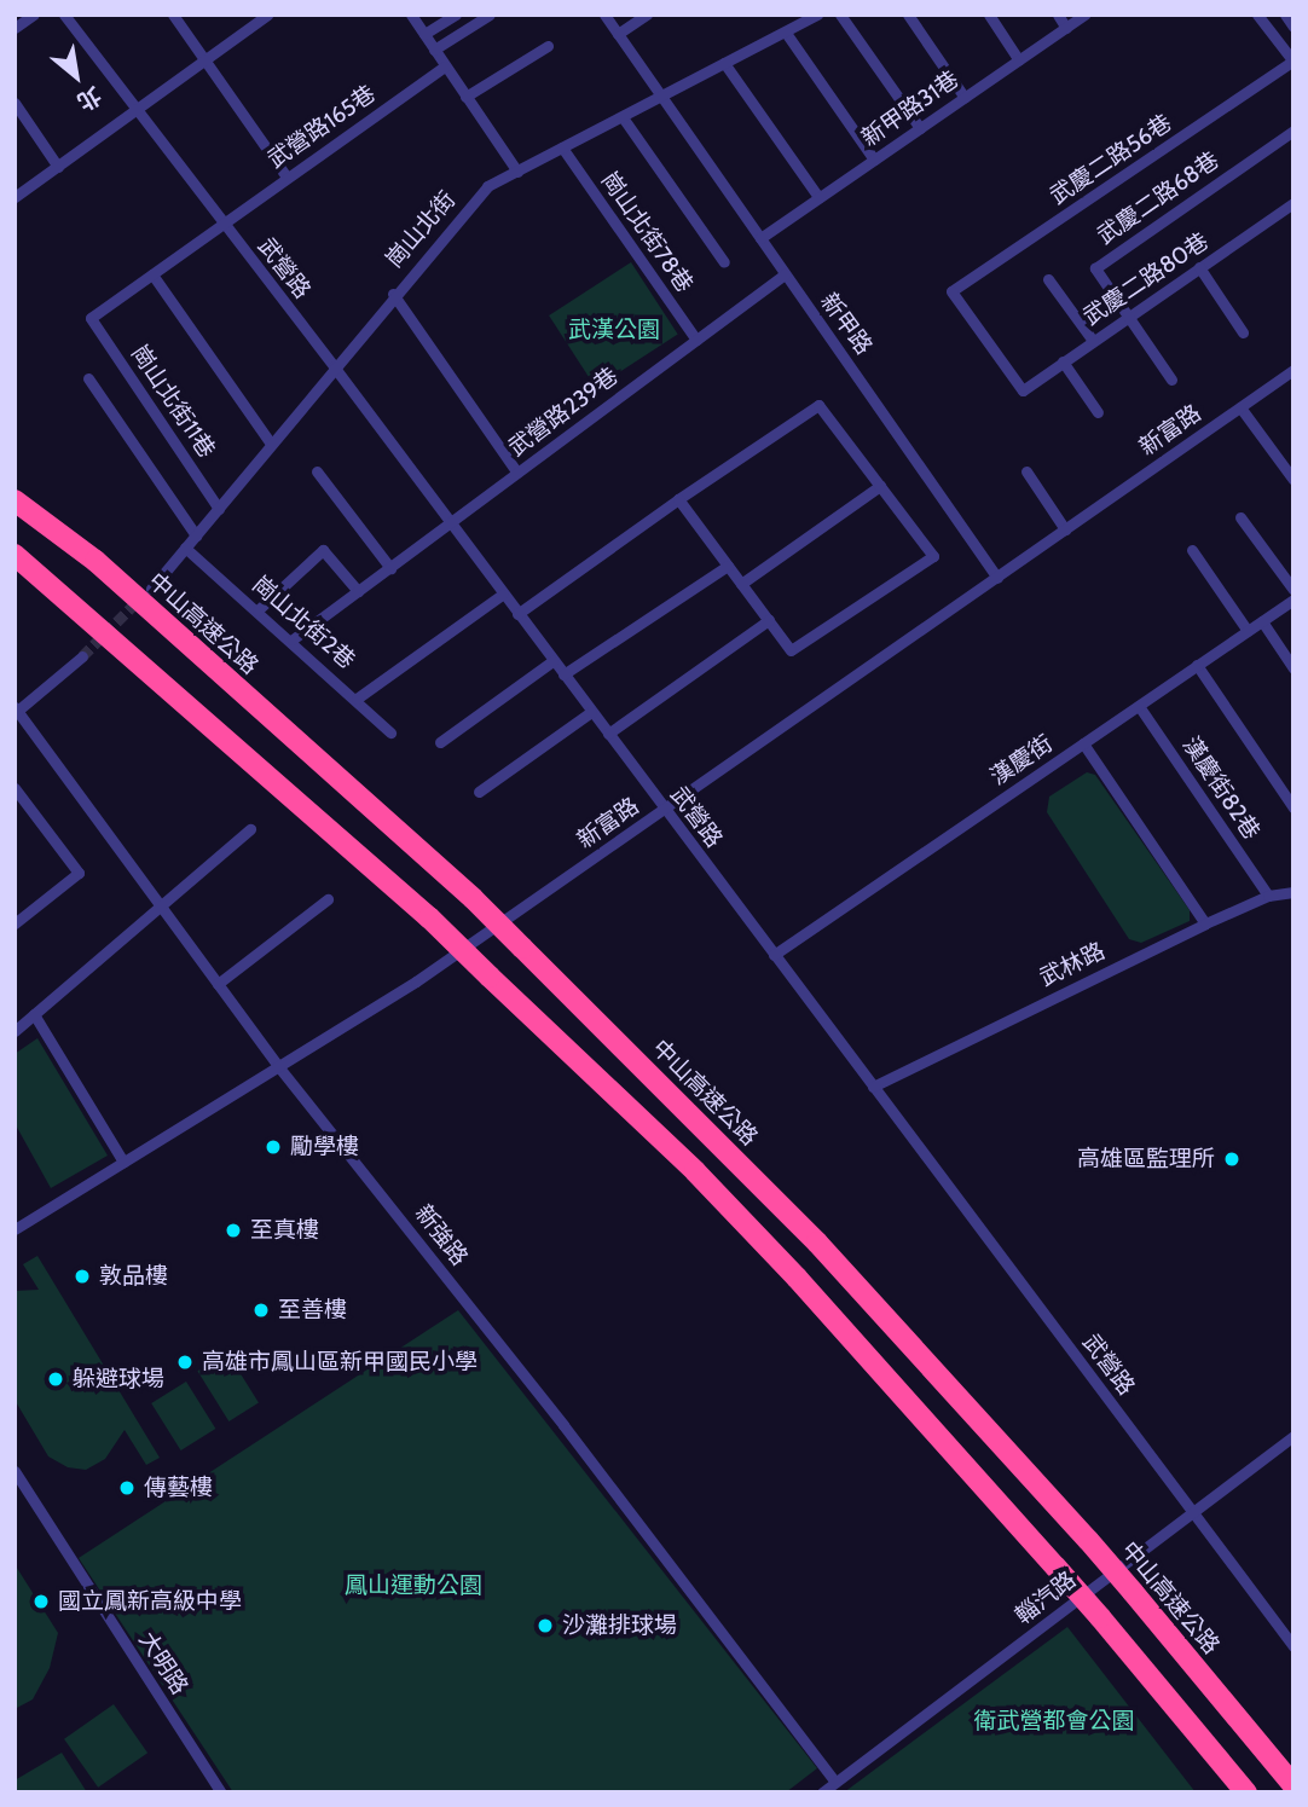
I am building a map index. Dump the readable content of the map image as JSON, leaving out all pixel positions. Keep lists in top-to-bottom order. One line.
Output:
{"streets":{"highway":["中山高速公路"],"street":["新甲路31巷","武營路165巷","武慶二路56巷","武慶二路68巷","崗山北街","崗山北街78巷","武營路","武慶二路80巷","新甲路","崗山北街11巷","武營路239巷","新富路","崗山北街2巷","漢慶街","漢慶街82巷","武林路","新強路","輜汽路","大明路"]},"crossings":[["新甲路31巷","新甲路"],["武營路165巷","武營路"],["武營路165巷","崗山北街11巷"],["武慶二路56巷","武慶二路80巷"],["武慶二路68巷","武慶二路80巷"],["崗山北街","崗山北街78巷"],["崗山北街","武營路"],["崗山北街","新甲路"],["崗山北街","崗山北街11巷"],["崗山北街","崗山北街2巷"],["崗山北街78巷","武營路239巷"],["武營路","武營路239巷"],["武營路","新富路"],["武營路","漢慶街"],["武營路","武林路"],["武營路","輜汽路"],["新甲路","武營路239巷"],["新甲路","新富路"],["武營路239巷","崗山北街2巷"],["新富路","新強路"],["漢慶街","漢慶街82巷"],["漢慶街82巷","武林路"],["新強路","輜汽路"]],"parks":["武漢公園","鳳山運動公園","衛武營都會公園"],"places":["勵學樓","高雄區監理所","至真樓","敦品樓","至善樓","高雄市鳳山區新甲國民小學","躲避球場","傳藝樓","國立鳳新高級中學","沙灘排球場"],"north":"bottom right"}
